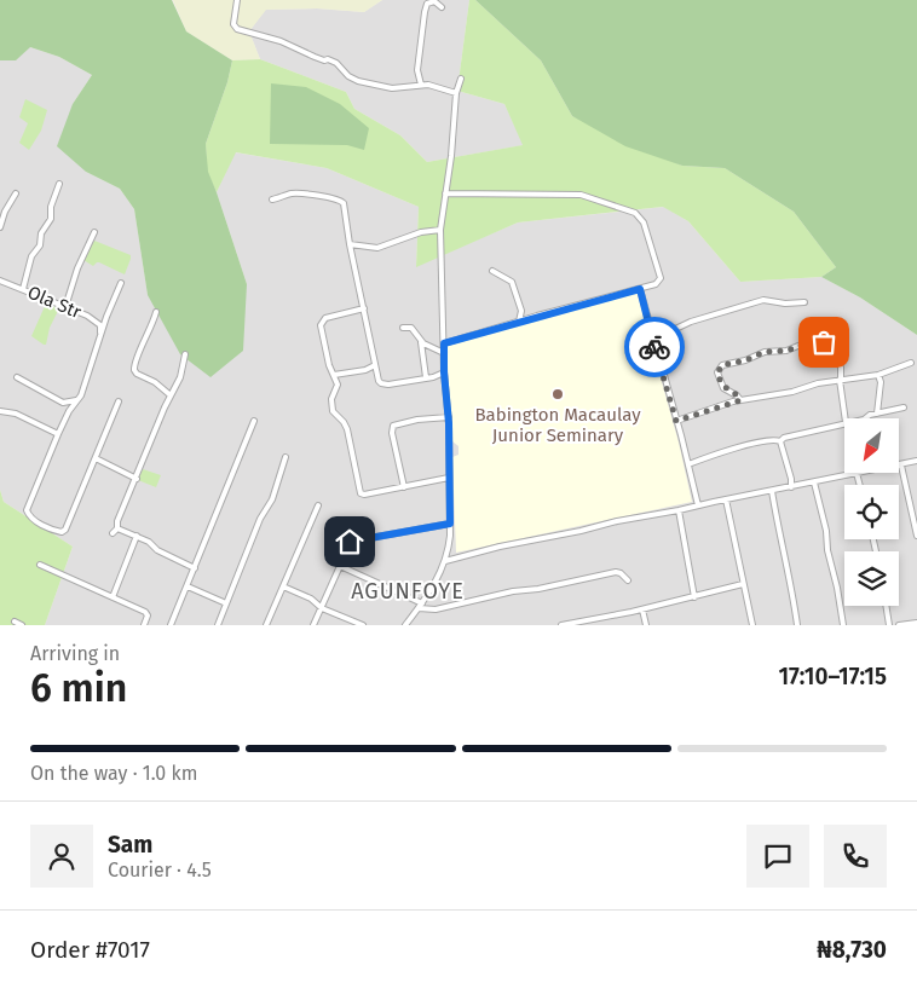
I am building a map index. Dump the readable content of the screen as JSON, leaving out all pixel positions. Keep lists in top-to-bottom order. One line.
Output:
{"streets":{"street":["Ola Str"]},"districts":["AGUNFOYE"],"places":["Babington Macaulay Junior Seminary"],"north":"bottom left","page":{"heading":["6 min","Arriving in","17:10–17:15"],"panel":["Sam","Courier · 4.5","Order #7017","₦8,730"],"bar":"On the way · 1.0 km"}}
